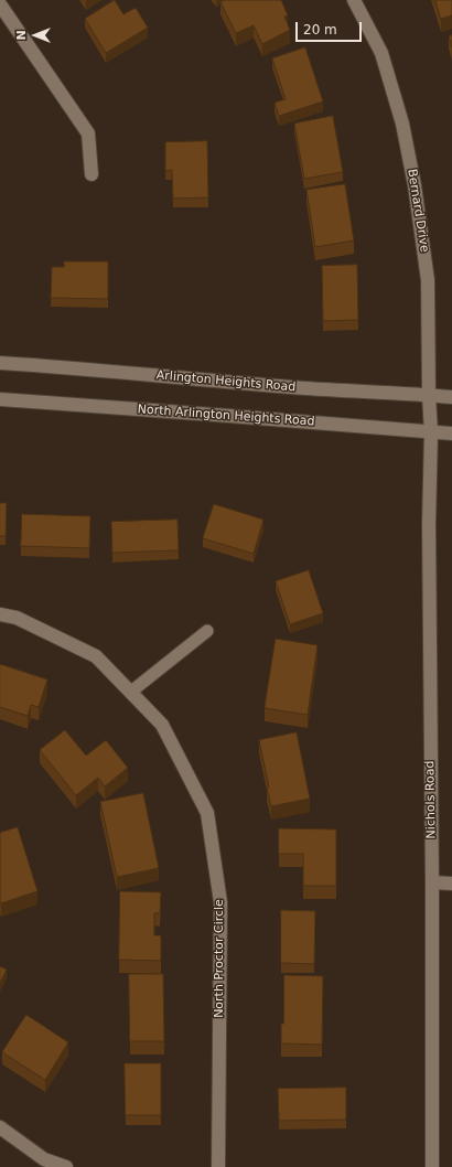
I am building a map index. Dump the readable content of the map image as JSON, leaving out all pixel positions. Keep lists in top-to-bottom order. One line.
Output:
{"streets":{"street":["Bernard Drive","Arlington Heights Road","North Arlington Heights Road","Nichols Road","North Proctor Circle"]},"crossings":[["Bernard Drive","Arlington Heights Road"],["Bernard Drive","North Arlington Heights Road"],["Bernard Drive","Nichols Road"],["North Arlington Heights Road","Nichols Road"]],"scale_bar":"20 m","north":"left"}
